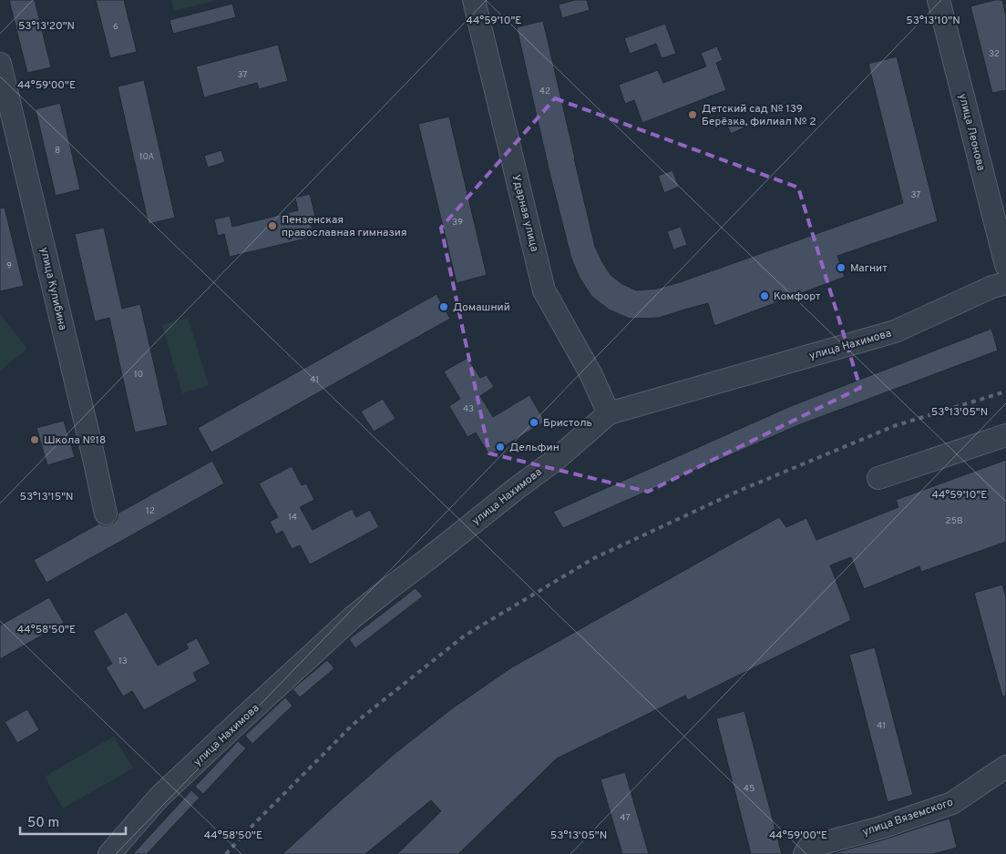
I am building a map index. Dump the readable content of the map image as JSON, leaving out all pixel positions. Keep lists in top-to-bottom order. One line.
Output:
{"streets":{"street":["улица Леонова","Ударная улица","улица Кулибина","улица Нахимова","улица Вяземского"]},"crossings":[["Ударная улица","улица Нахимова"]],"places":["Детский сад № 139 Берёзка, филиал № 2","Пензенская православная гимназия","Магнит","Комфорт","Домашний","Бристоль","Школа №18","Дельфин"],"house_numbers":["6","32","37","42","8","10А","37","39","9","10","41","43","12","14","25В","13","41","45","47"],"scale_bar":"50 m","coordinates":["44°59'10\"E","53°13'10\"N","53°13'20\"N","44°59'00\"E","53°13'05\"N","53°13'15\"N","44°58'50\"E"]}
